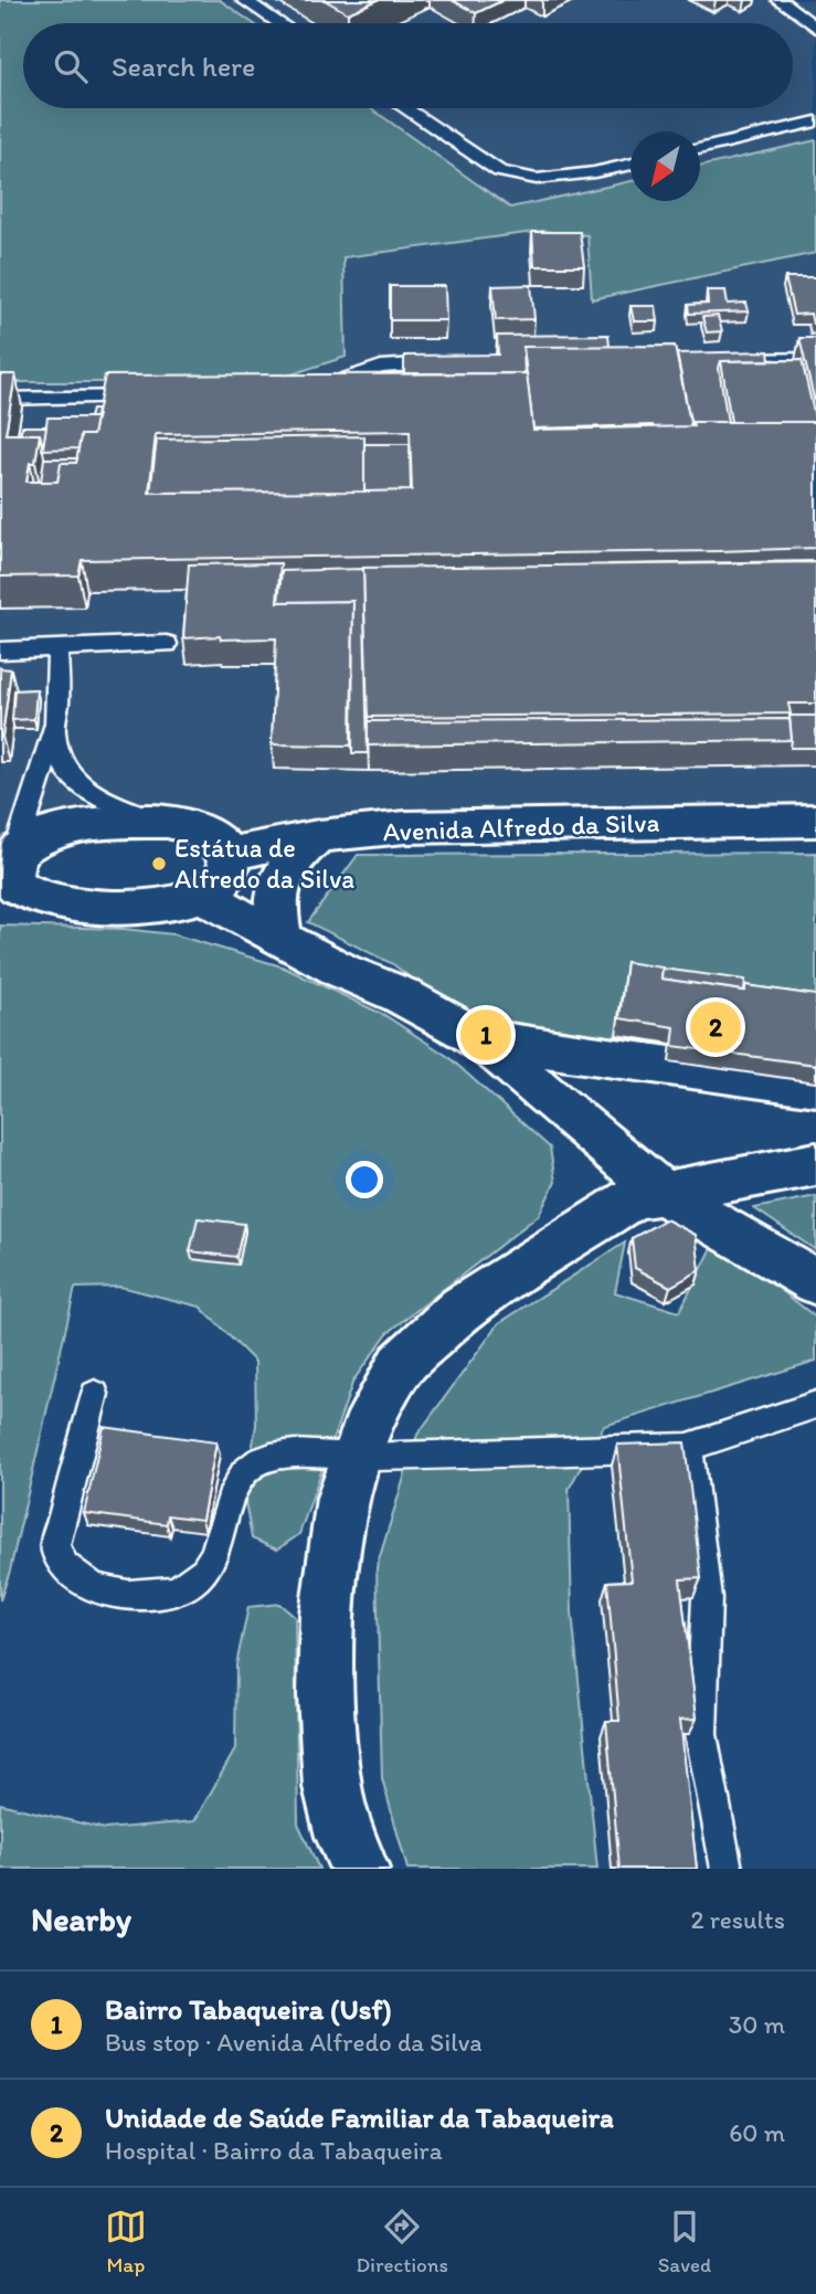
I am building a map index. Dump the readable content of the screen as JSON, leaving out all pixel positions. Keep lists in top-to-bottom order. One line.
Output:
{"streets":{"street":["Avenida Alfredo da Silva"]},"places":["Estátua de Alfredo da Silva"],"north":"bottom left","page":{"search":"Search here","pins":["2","1"],"heading":["Nearby","2 results"],"list":[{"mark":"1","name":"Bairro Tabaqueira (Usf)","note":"Bus stop · Avenida Alfredo da Silva","value":"30 m"},{"mark":"2","name":"Unidade de Saúde Familiar da Tabaqueira","note":"Hospital · Bairro da Tabaqueira","value":"60 m"}],"nav":["Map","Directions","Saved"]}}
